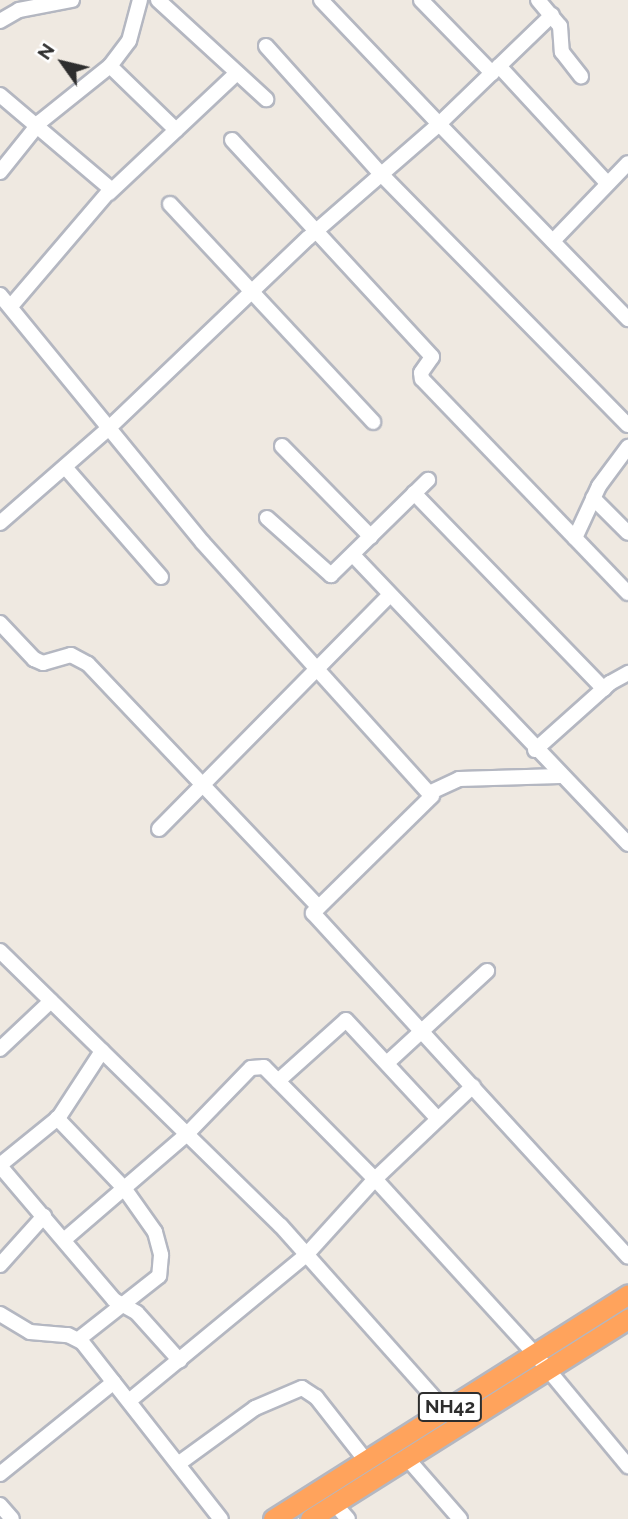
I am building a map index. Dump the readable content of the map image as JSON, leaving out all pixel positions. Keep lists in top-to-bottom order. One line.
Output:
{"streets":{"highway":["NH42"]},"north":"top left"}
